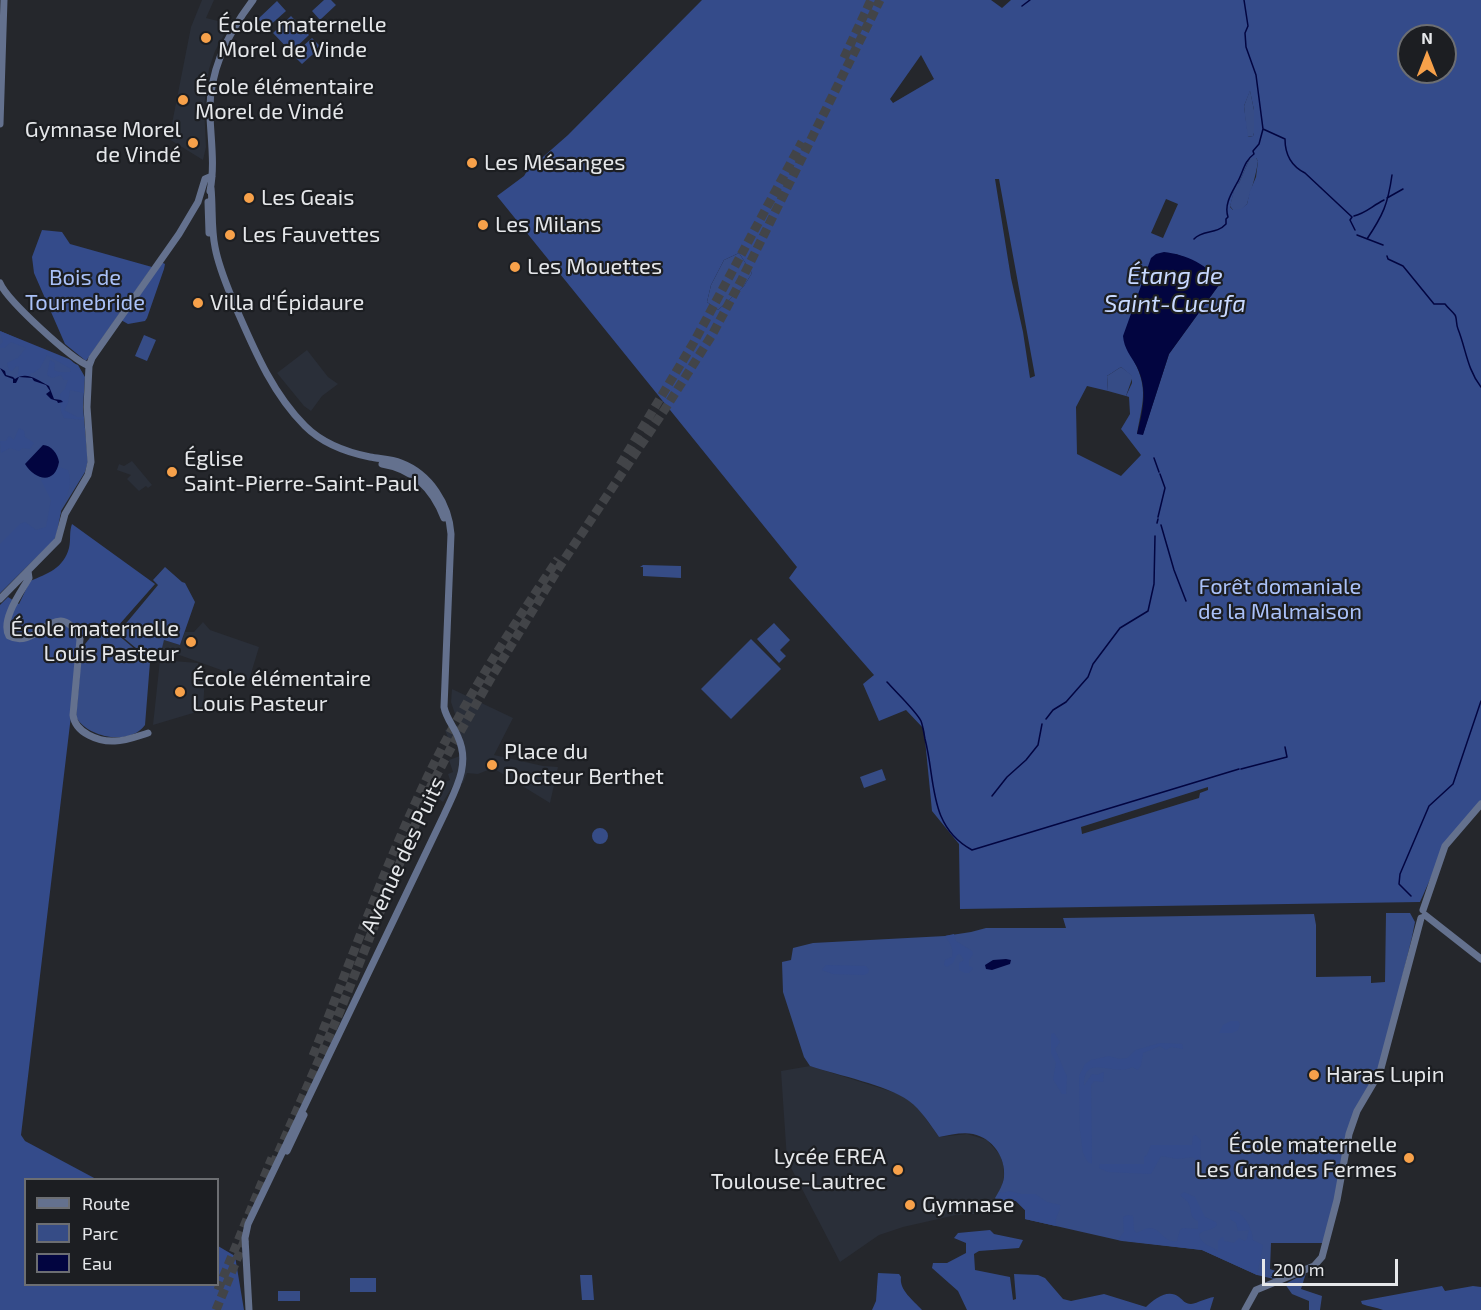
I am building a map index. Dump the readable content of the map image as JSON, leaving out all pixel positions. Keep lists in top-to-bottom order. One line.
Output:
{"streets":{"street":["Avenue des Puits"]},"water":["Étang de Saint-Cucufa"],"parks":["Bois de Tournebride","Forêt domaniale de la Malmaison"],"places":["École maternelle Morel de Vinde","École élémentaire Morel de Vindé","Gymnase Morel de Vindé","Les Mésanges","Les Geais","Les Milans","Les Fauvettes","Les Mouettes","Villa d'Épidaure","Église Saint-Pierre-Saint-Paul","École maternelle Louis Pasteur","École élémentaire Louis Pasteur","Place du Docteur Berthet","Haras Lupin","École maternelle Les Grandes Fermes","Lycée EREA Toulouse-Lautrec","Gymnase"],"legend":["Route","Parc","Eau"],"scale_bar":"200 m","north":"top"}
